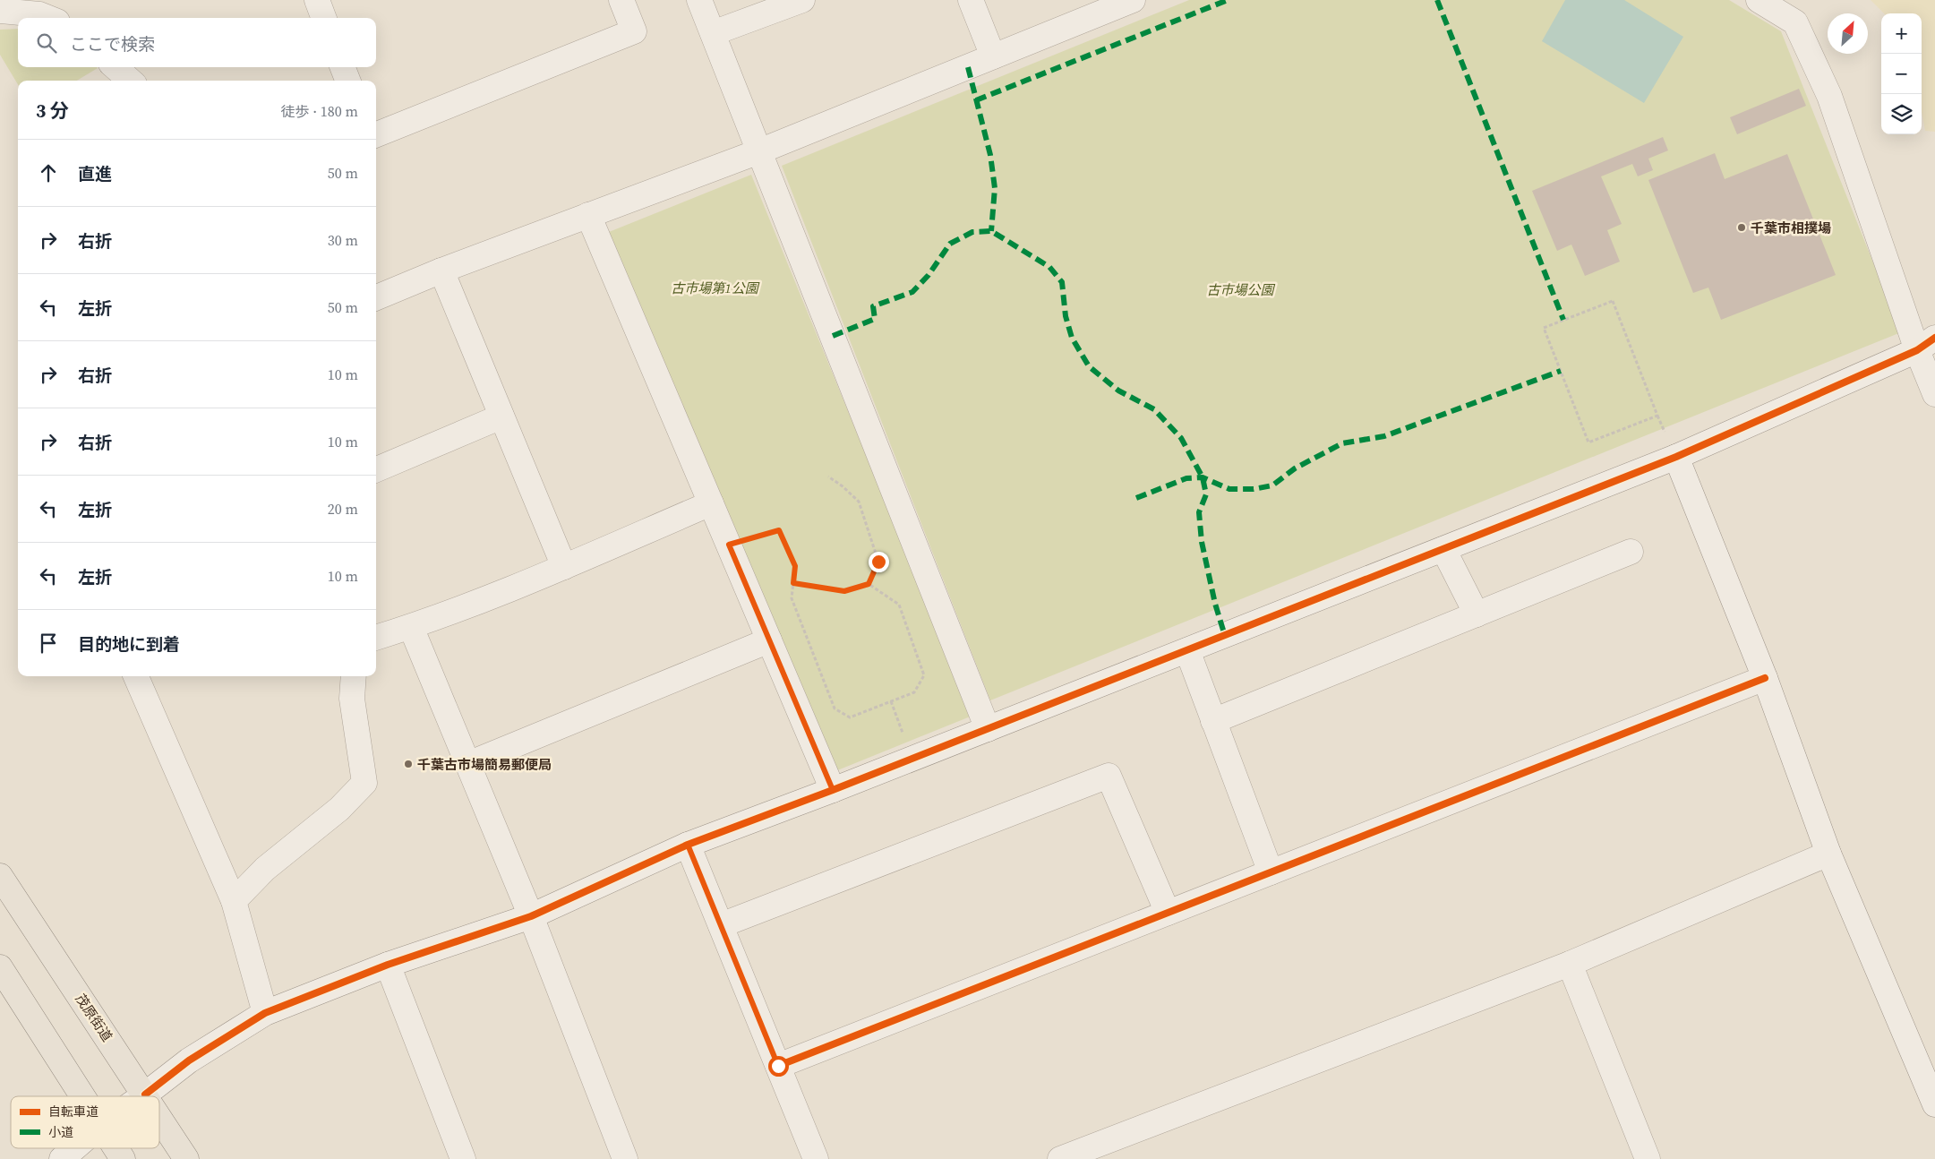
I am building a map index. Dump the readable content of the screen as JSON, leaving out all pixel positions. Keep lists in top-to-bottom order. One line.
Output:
{"streets":{"main road":["茂原街道"]},"parks":["古市場第1公園","古市場公園"],"places":["千葉市相撲場","千葉古市場簡易郵便局"],"legend":["自転車道","小道"],"north":"top right","page":{"map_buttons":["+","−"],"search":"ここで検索","heading":["3 分","徒歩 · 180 m"],"list":[["直進","50 m"],["右折","30 m"],["左折","50 m"],["右折","10 m"],["右折","10 m"],["左折","20 m"],["左折","10 m"],"目的地に到着"]}}
